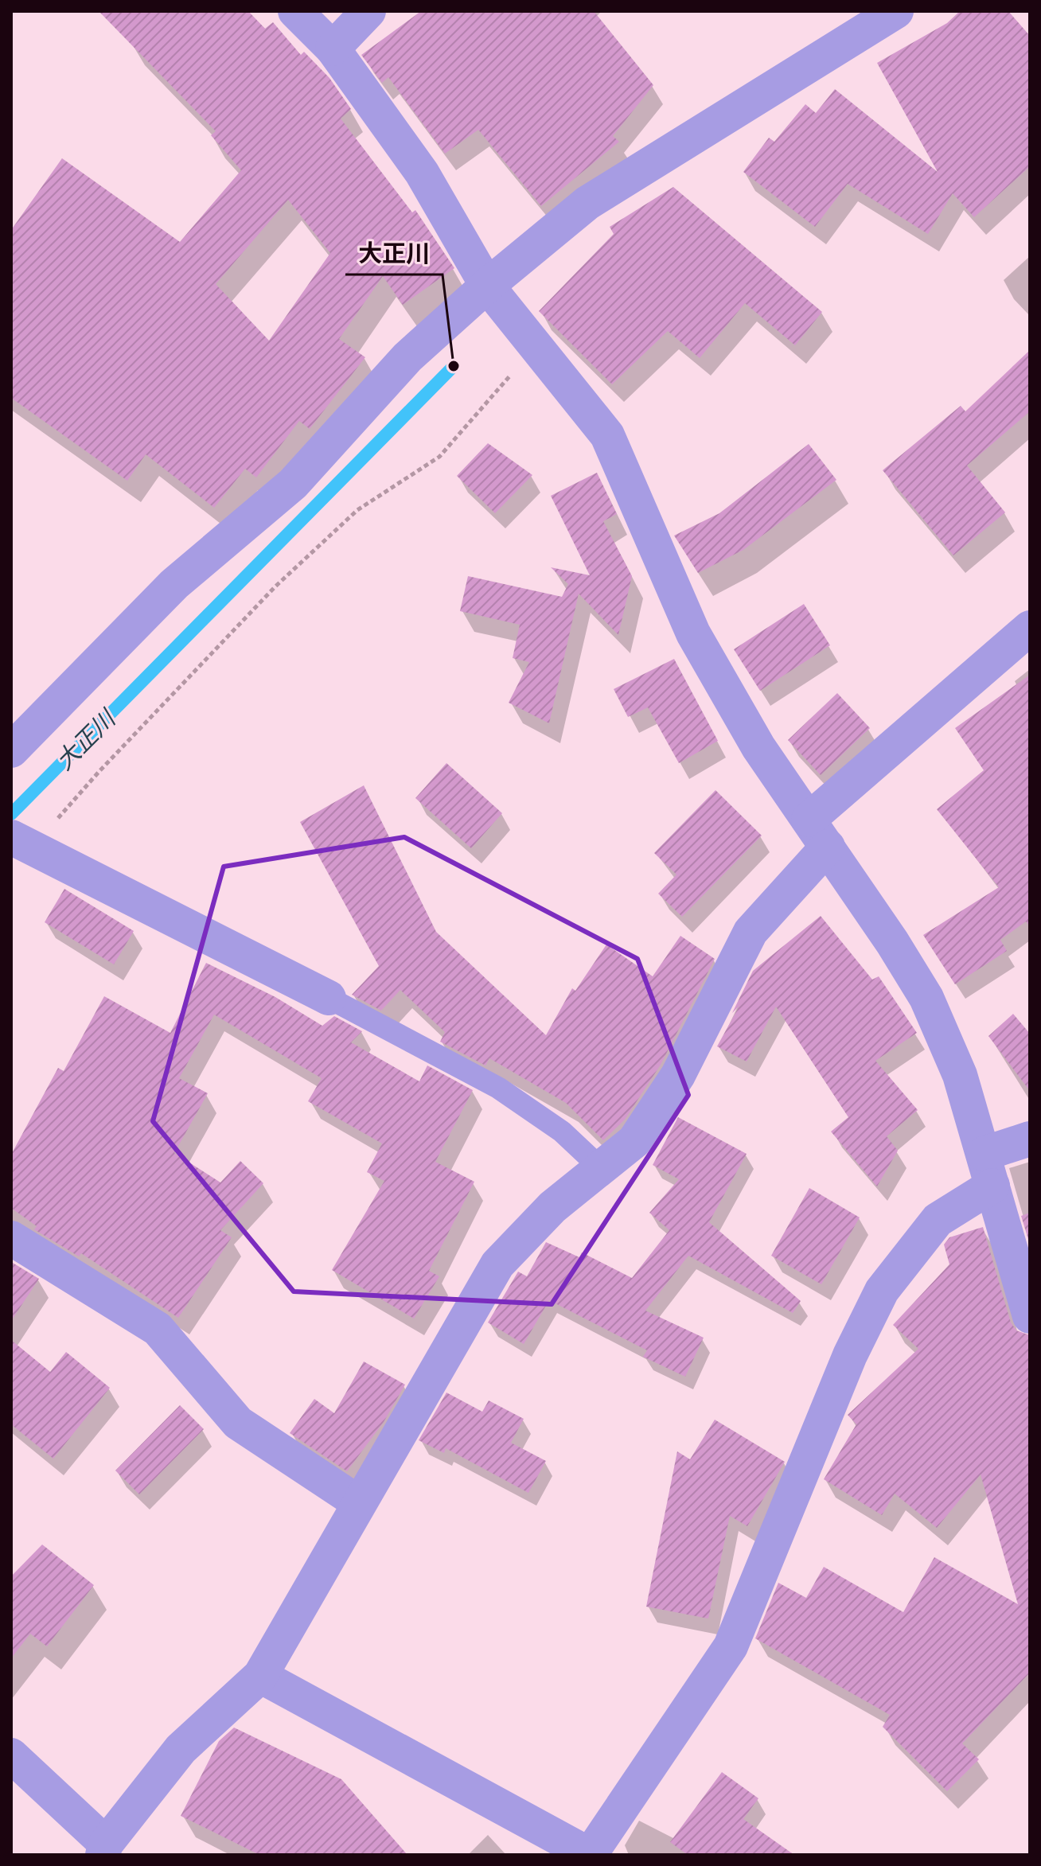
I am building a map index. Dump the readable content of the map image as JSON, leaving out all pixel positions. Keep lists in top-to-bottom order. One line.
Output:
{"water":["大正川"],"places":["大正川"]}
